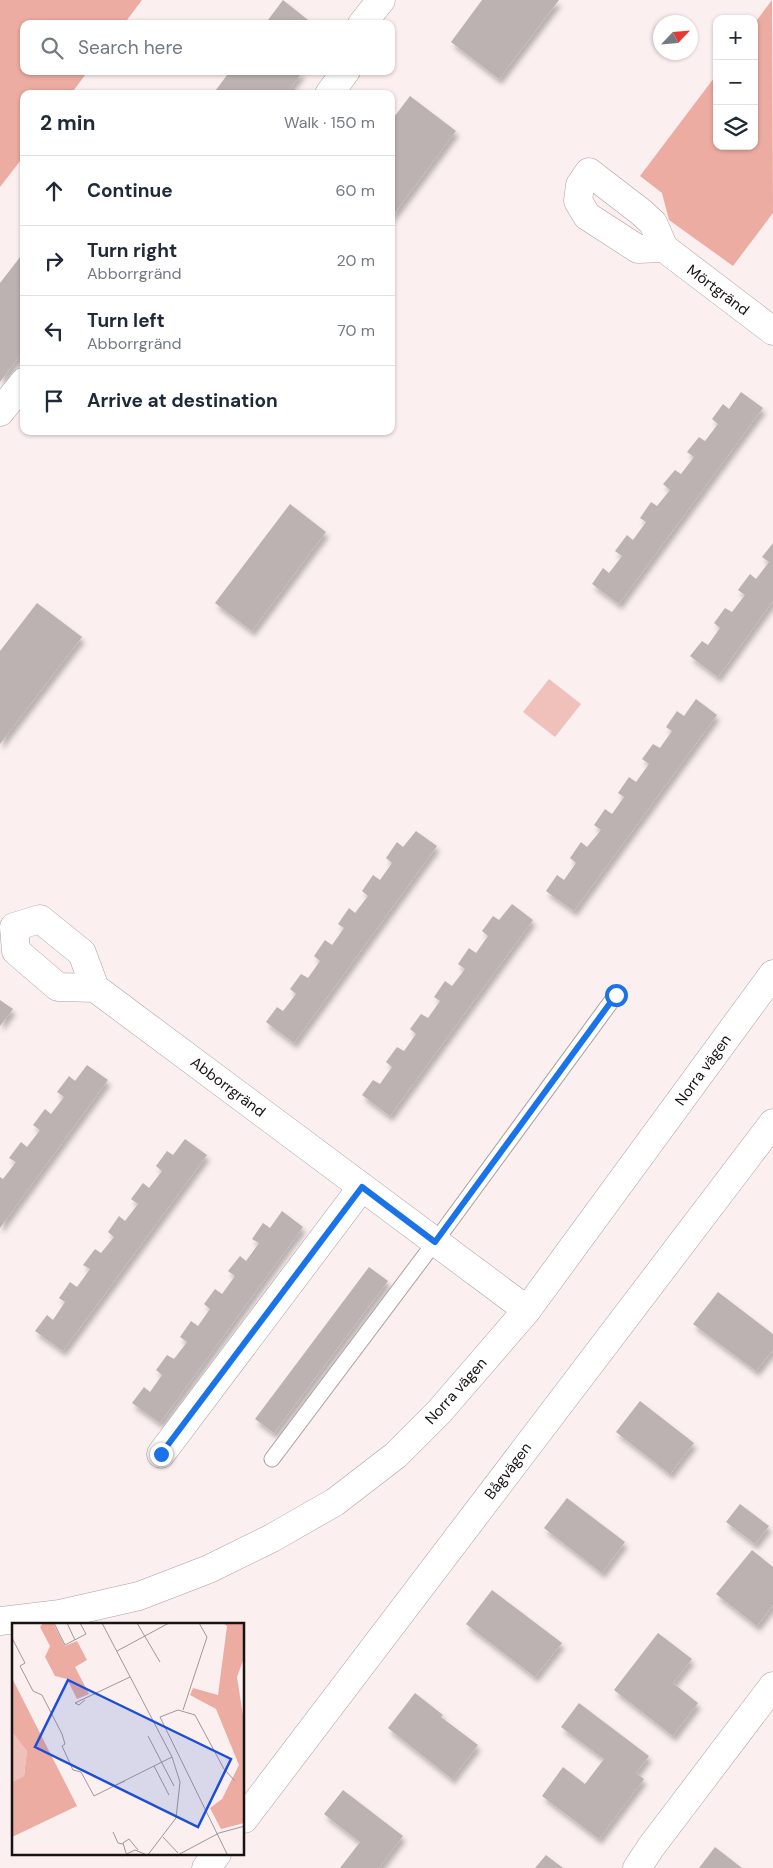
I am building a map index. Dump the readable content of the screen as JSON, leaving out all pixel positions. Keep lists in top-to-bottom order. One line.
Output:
{"streets":{"street":["Mörtgränd","Norra vägen","Abborrgränd","Bågvägen"]},"crossings":[["Norra vägen","Abborrgränd"]],"north":"top right","page":{"map_buttons":["+","−"],"search":"Search here","heading":["2 min","Walk · 150 m"],"list":[["Continue","60 m"],["Turn right","Abborrgränd","20 m"],["Turn left","Abborrgränd","70 m"],"Arrive at destination"]}}
